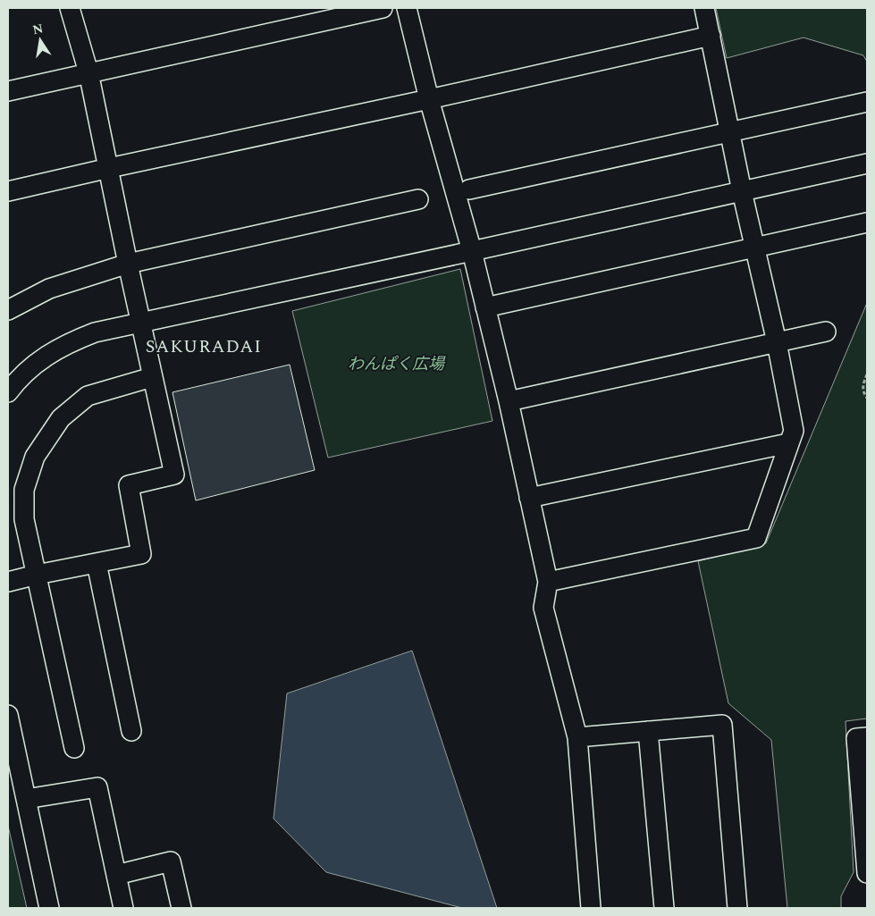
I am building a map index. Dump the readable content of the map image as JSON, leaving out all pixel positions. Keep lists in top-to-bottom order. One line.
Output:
{"districts":["SAKURADAI"],"parks":["わんぱく広場"],"north":"top"}
